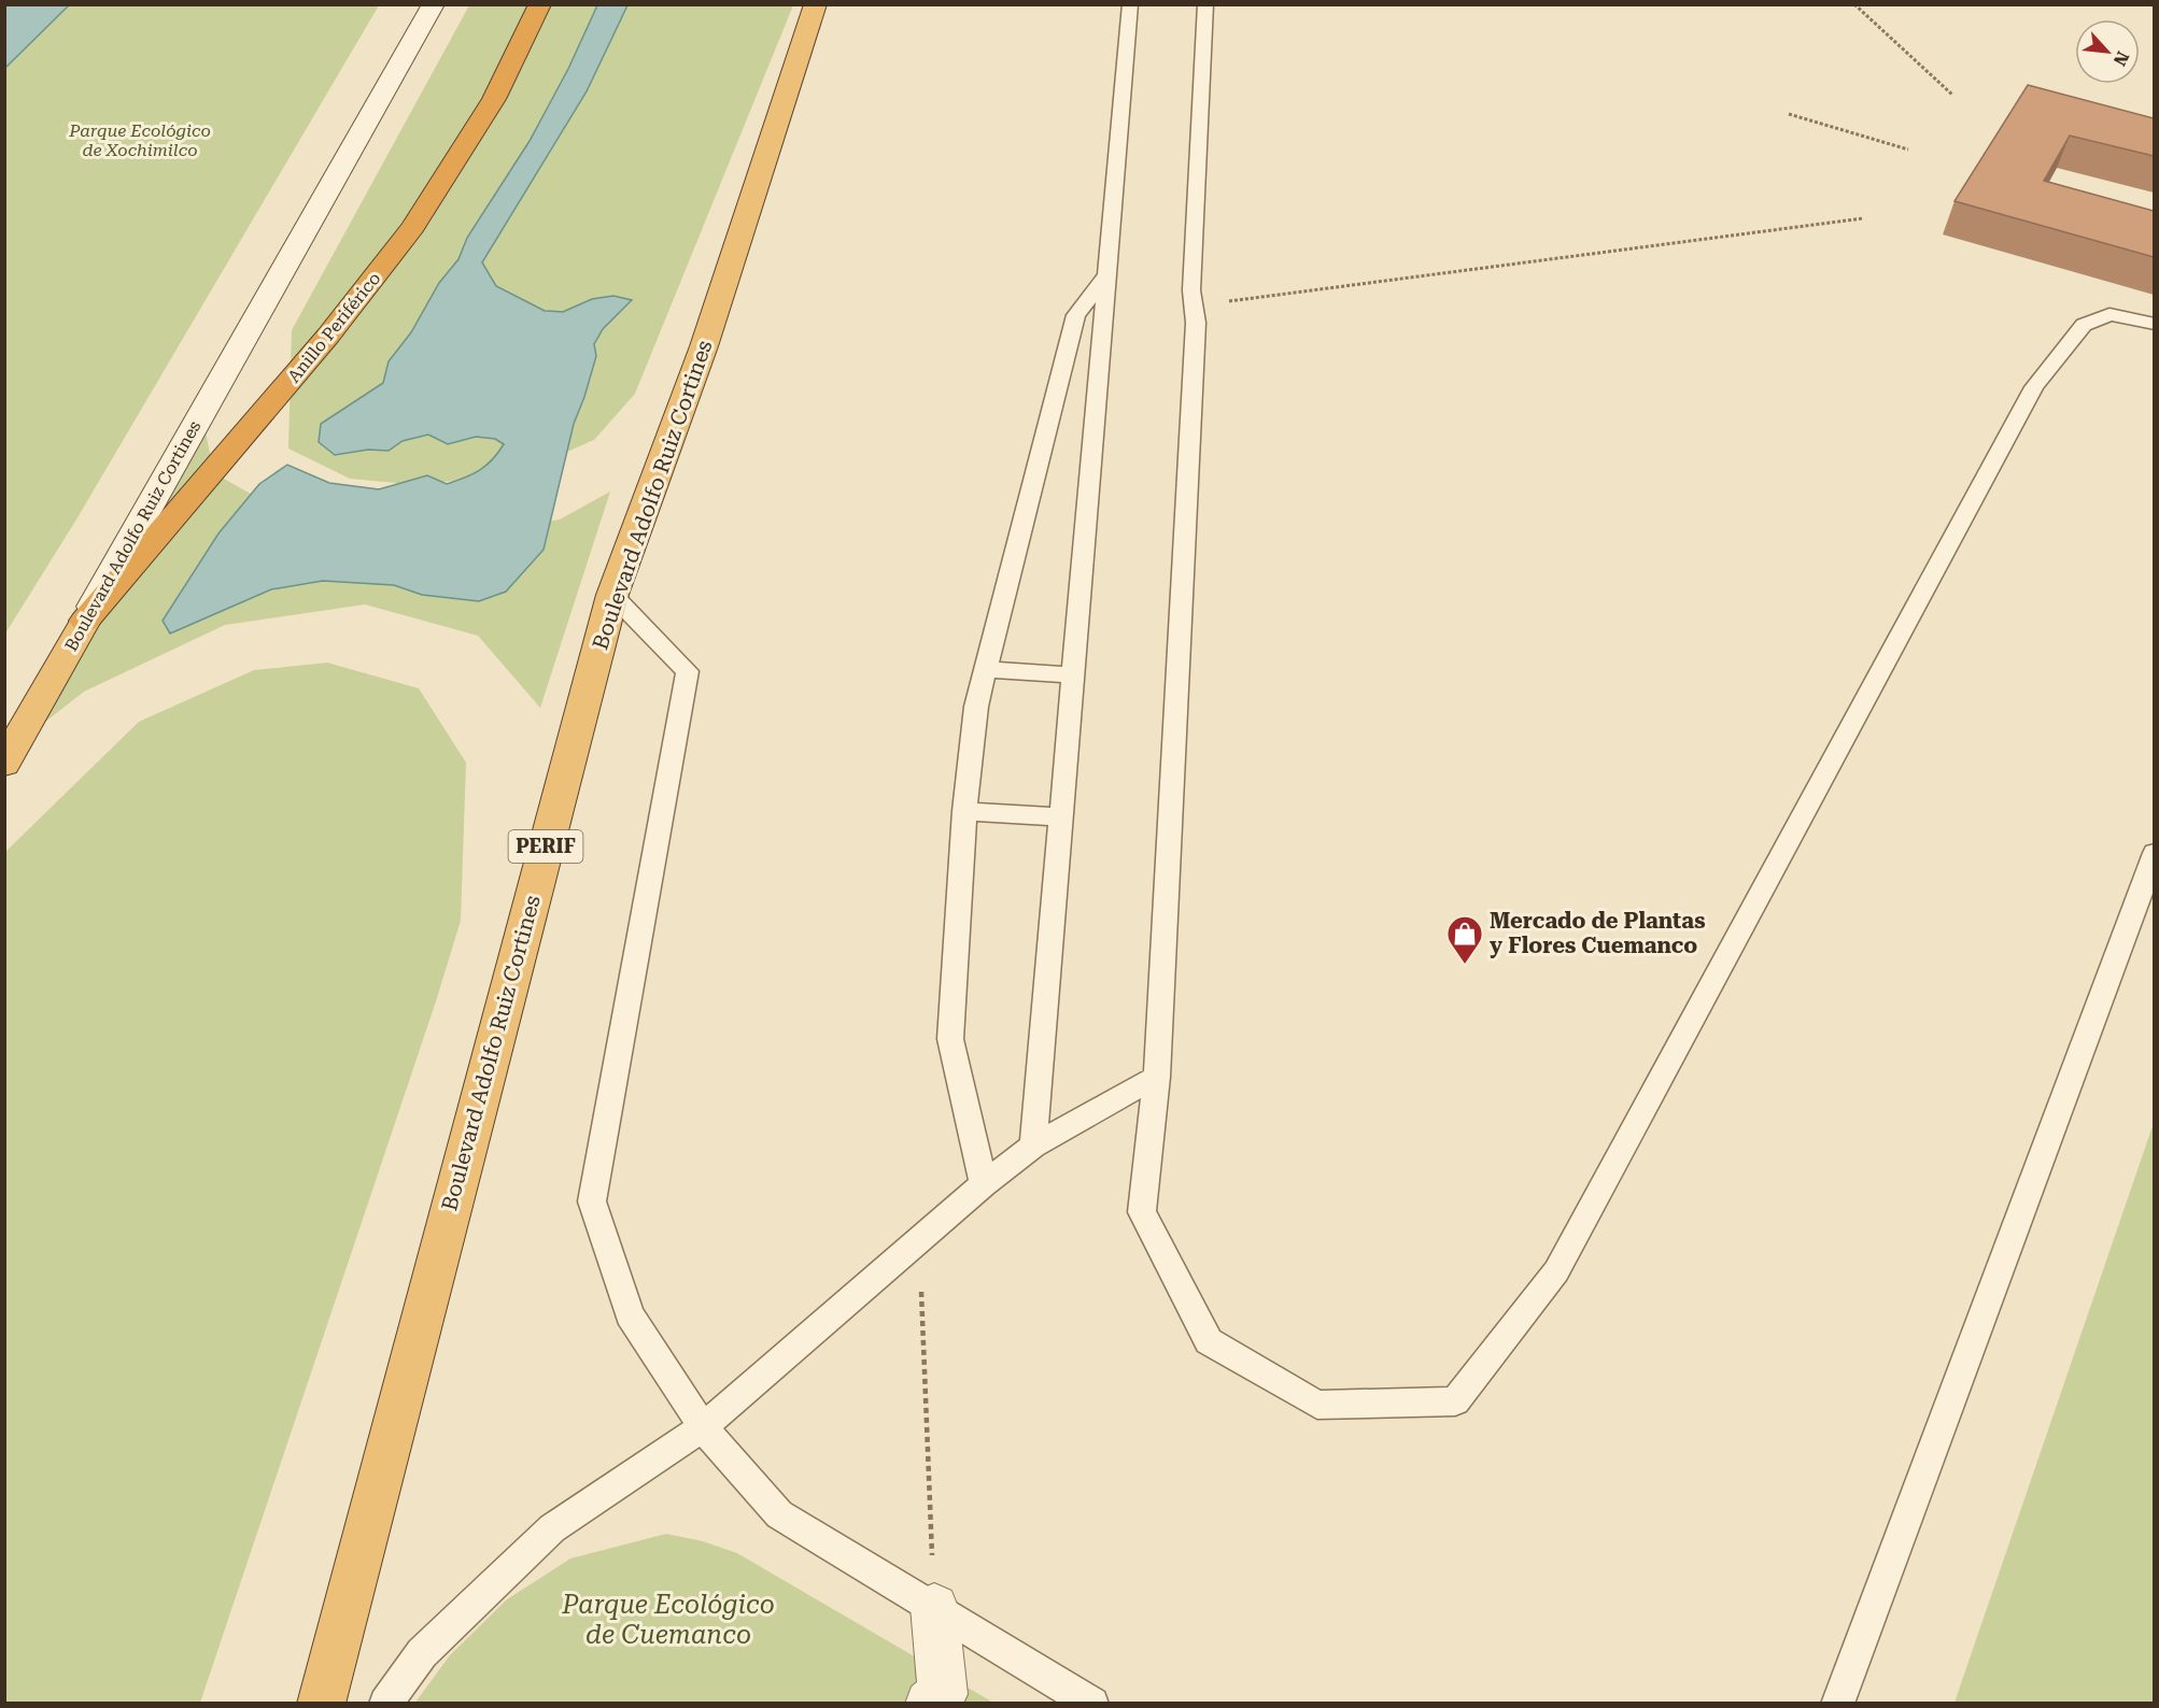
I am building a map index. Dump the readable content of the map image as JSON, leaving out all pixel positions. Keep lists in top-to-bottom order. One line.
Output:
{"streets":{"highway":["Anillo Periférico","Boulevard Adolfo Ruiz Cortines","PERIF"]},"crossings":[["Anillo Periférico","Boulevard Adolfo Ruiz Cortines"]],"parks":["Parque Ecológico de Xochimilco","Parque Ecológico de Cuemanco"],"places":{"shop":["Mercado de Plantas y Flores Cuemanco"]},"north":"bottom right"}
